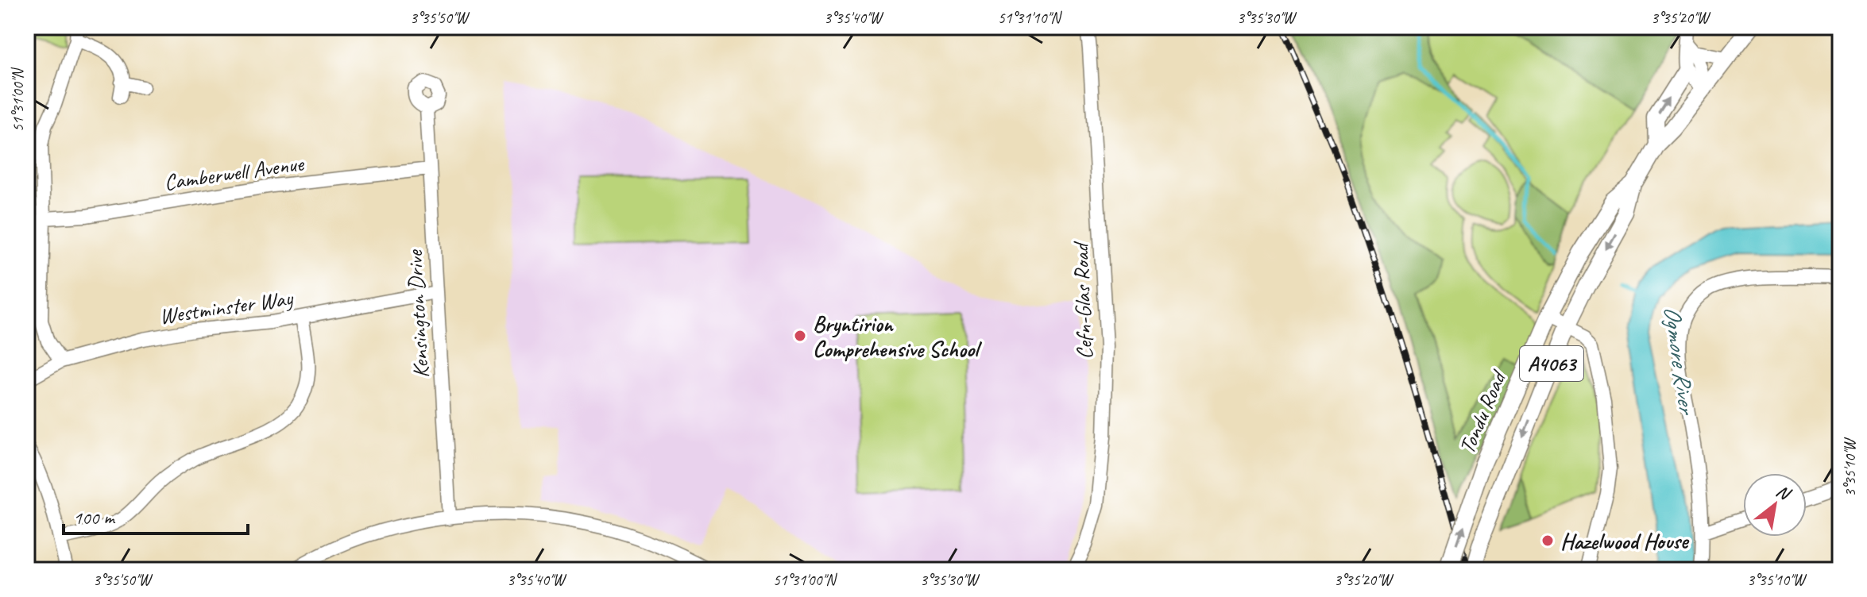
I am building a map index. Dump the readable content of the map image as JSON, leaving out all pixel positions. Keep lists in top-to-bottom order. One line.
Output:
{"streets":{"main road":["A4063","Tondu Road"],"street":["Camberwell Avenue","Cefn-Glas Road","Westminster Way","Kensington Drive"]},"crossings":[["Camberwell Avenue","Kensington Drive"],["Westminster Way","Kensington Drive"],["A4063","Tondu Road"]],"water":["Ogmore River"],"places":["Bryntirion Comprehensive School","Hazelwood House"],"scale_bar":"100 m","north":"top right","coordinates":["3°35'50\"W","3°35'40\"W","51°31'10\"N","3°35'30\"W","3°35'20\"W","51°31'00\"N","3°35'10\"W"]}
